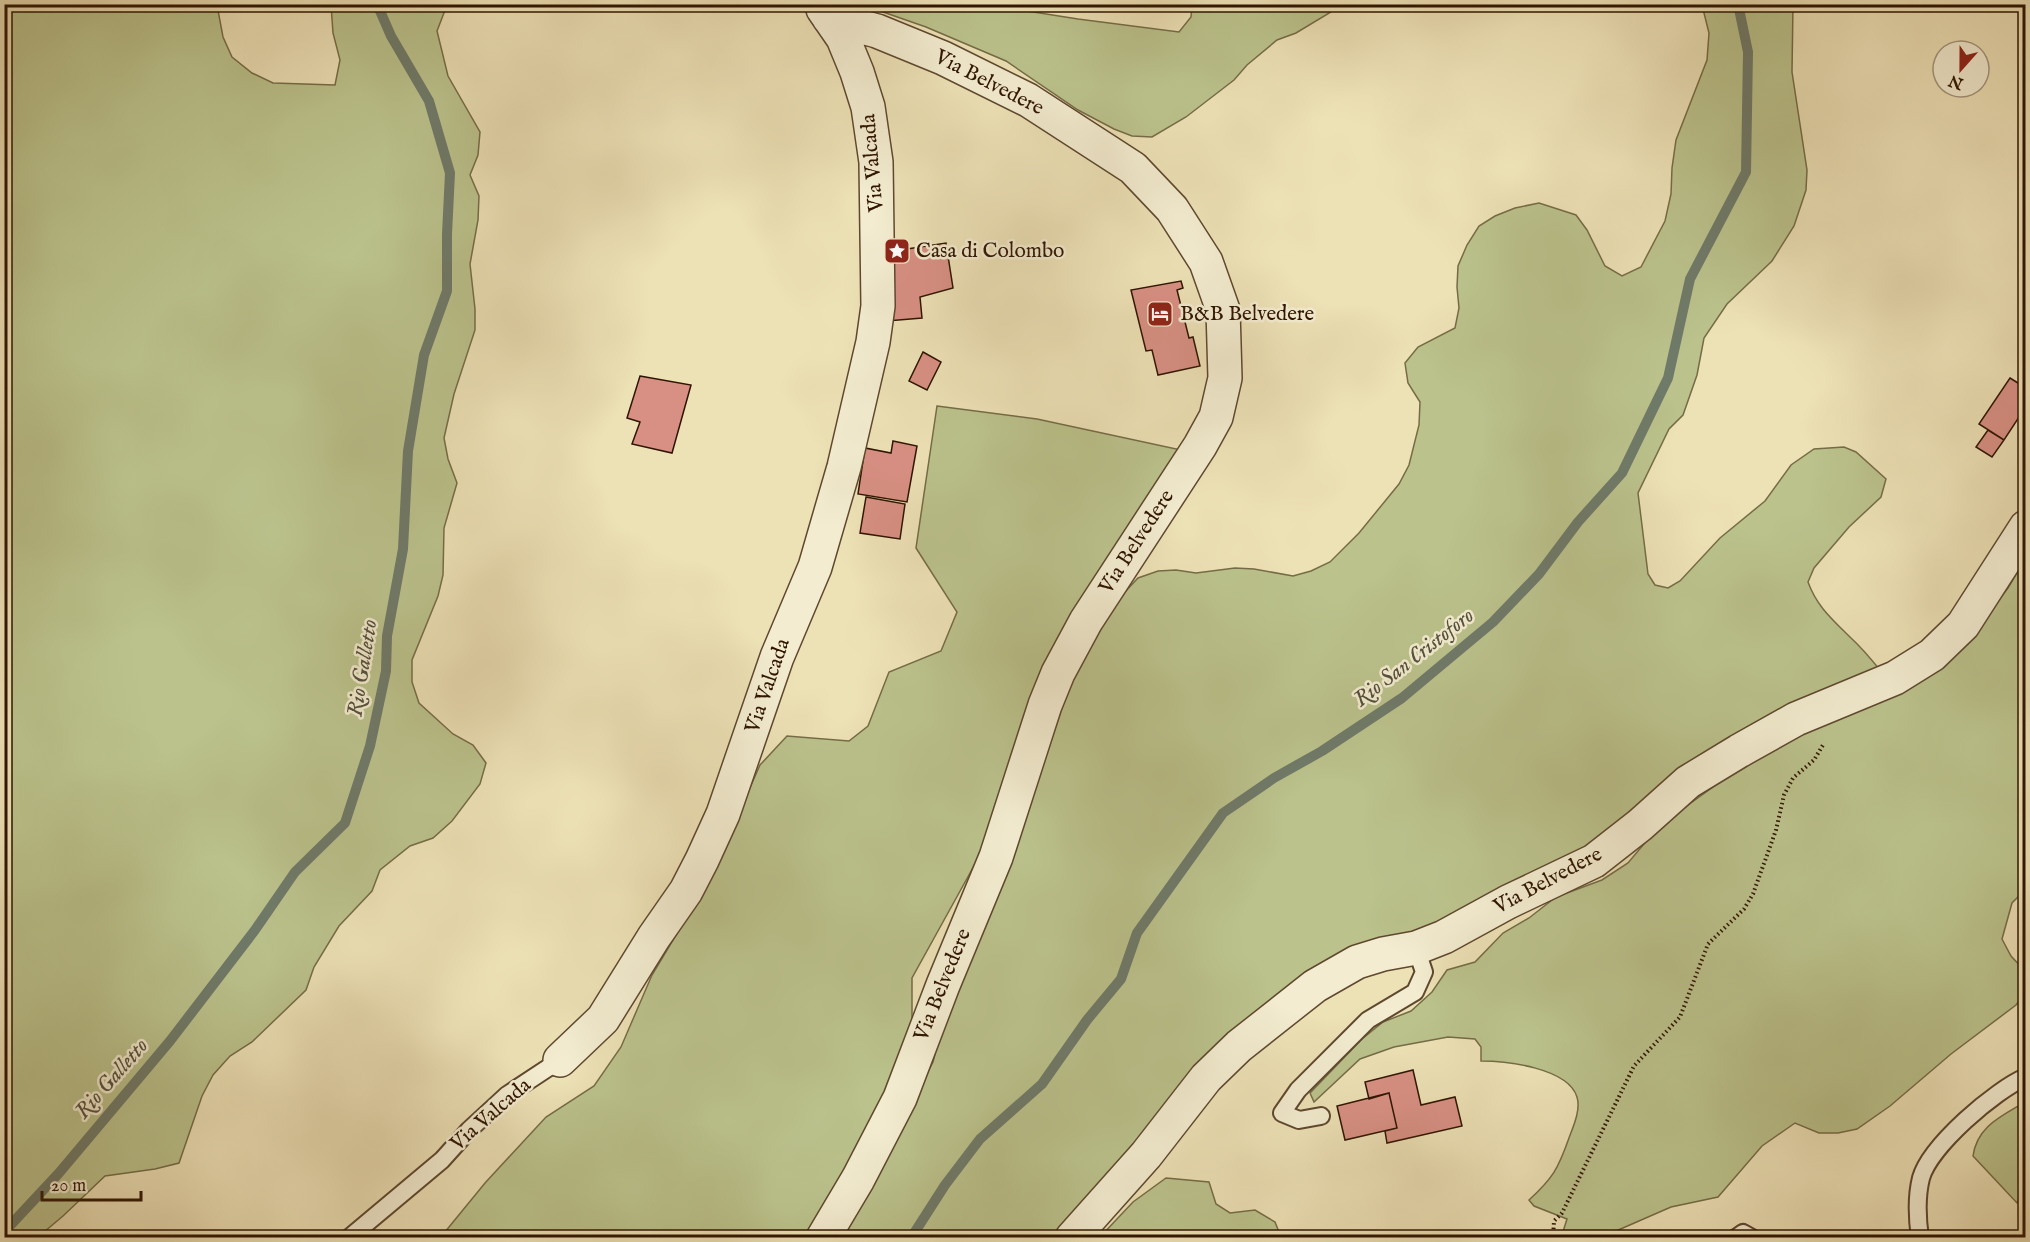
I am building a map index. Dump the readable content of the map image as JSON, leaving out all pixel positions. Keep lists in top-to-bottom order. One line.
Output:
{"streets":{"street":["Via Belvedere","Via Valcada"]},"crossings":[["Via Belvedere","Via Valcada"]],"water":["Rio San Cristoforo","Rio Galletto"],"places":{"place":["Casa di Colombo"],"hotel":["B&B Belvedere"]},"scale_bar":"20 m","north":"bottom"}
